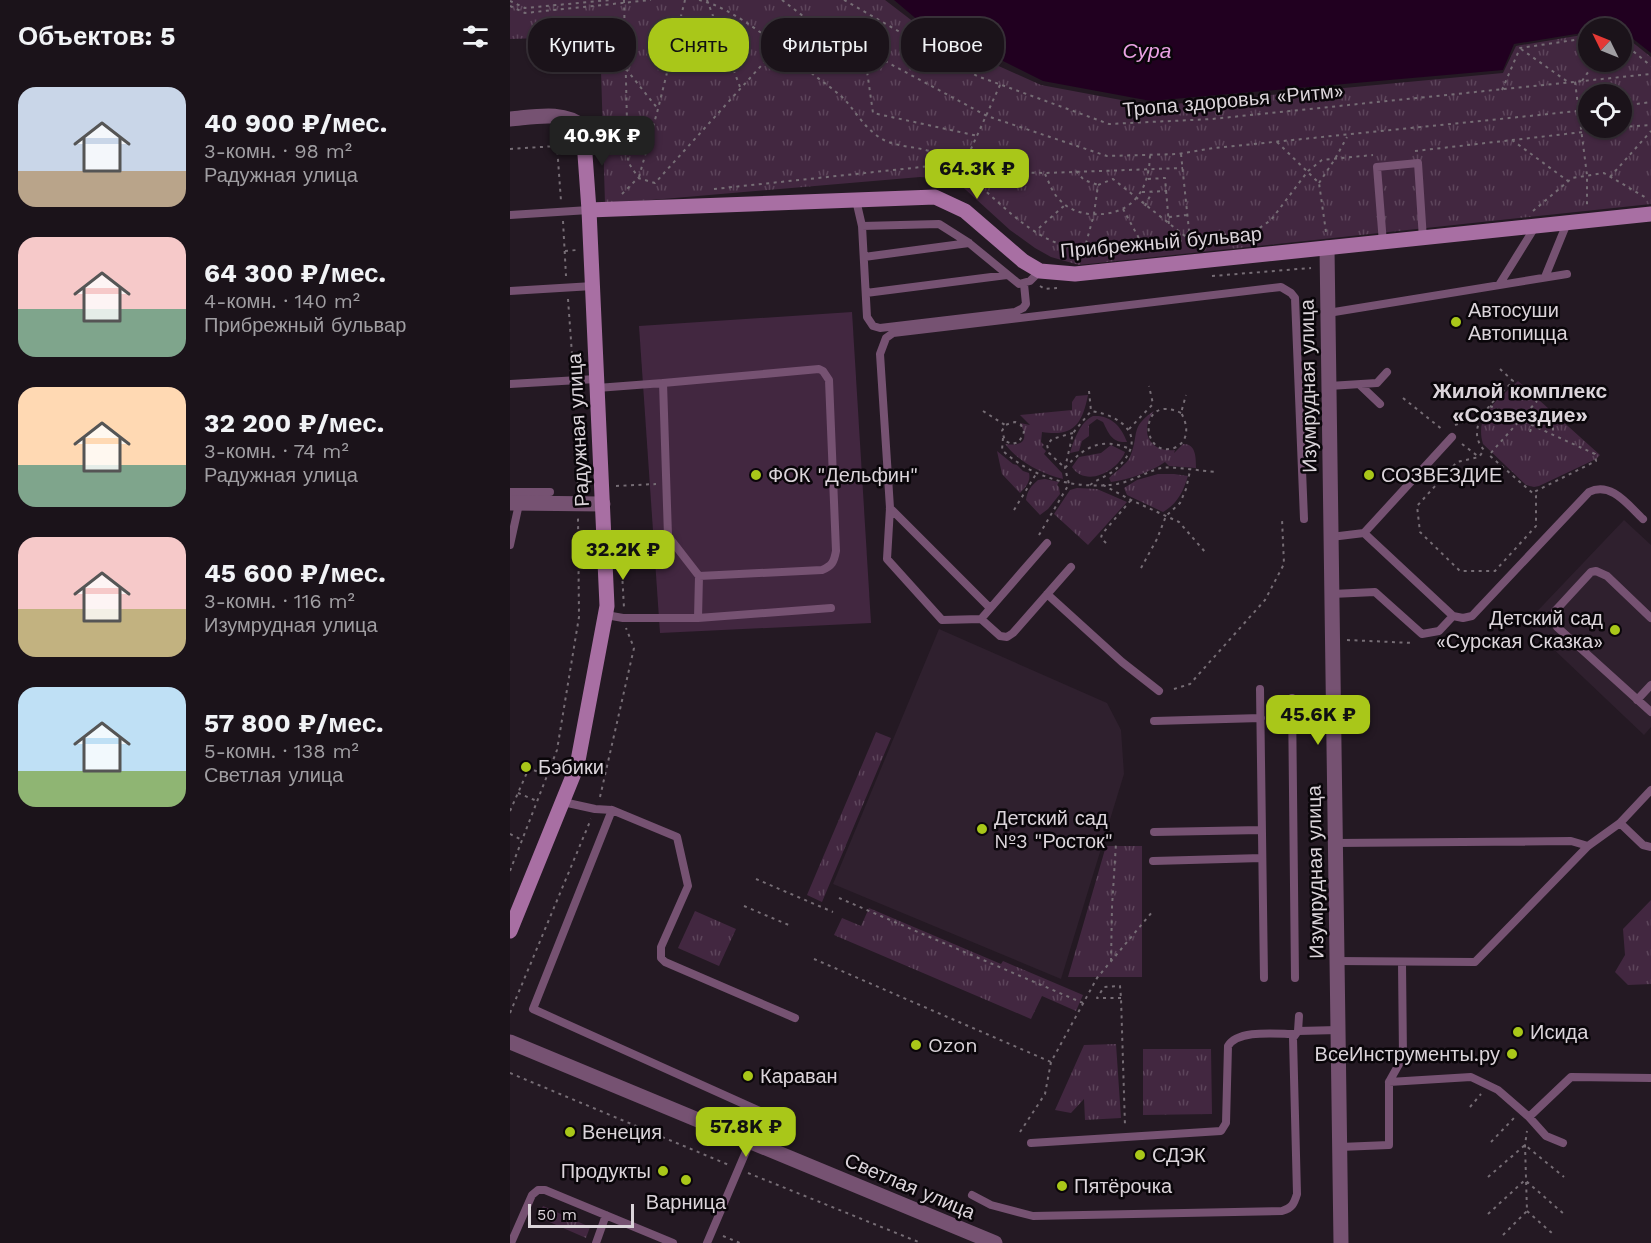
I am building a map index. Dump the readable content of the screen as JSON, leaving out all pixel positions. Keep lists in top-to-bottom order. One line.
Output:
{"streets":{"main road":["Прибрежный бульвар","Радужная улица"],"street":["Изумрудная улица","Светлая улица"],"path":["Тропа здоровья «Ритм»"]},"crossings":[["Прибрежный бульвар","Изумрудная улица"],["Прибрежный бульвар","Радужная улица"]],"districts":["Жилой комплекс «Созвездие»"],"water":["Сура"],"places":["Автосуши Автопицца","ФОК \"Дельфин\"","СОЗВЕЗДИЕ","Детский сад «Сурская Сказка»","Бэбики","Детский сад №3 \"Росток\"","Исида","Ozon","ВсеИнструменты.ру","Караван","Венеция","СДЭК","Продукты","Варница","Пятёрочка"],"scale_bar":"50 m","north":"top left","page":{"heading":"Объектов: 5","chip":["Купить","Снять","Фильтры","Новое"],"list":[{"name":"40 900 ₽/мес.","note":"3-комн. · 98 m² · Радужная улица"},{"name":"64 300 ₽/мес.","note":"4-комн. · 140 m² · Прибрежный бульвар"},{"name":"32 200 ₽/мес.","note":"3-комн. · 74 m² · Радужная улица"},{"name":"45 600 ₽/мес.","note":"3-комн. · 116 m² · Изумрудная улица"},{"name":"57 800 ₽/мес.","note":"5-комн. · 138 m² · Светлая улица"}],"price":["40.9K ₽","64.3K ₽","32.2K ₽","45.6K ₽","57.8K ₽"],"scale":"50 m"}}
